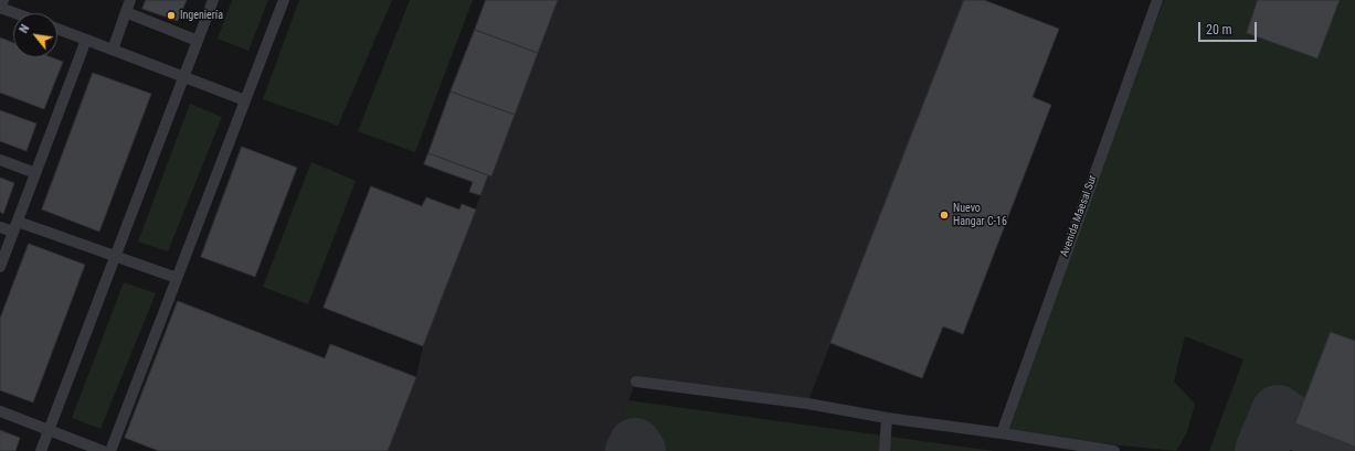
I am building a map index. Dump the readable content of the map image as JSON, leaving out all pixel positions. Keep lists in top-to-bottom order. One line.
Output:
{"streets":{"lane":["Avenida Maesal Sur"]},"places":["Ingeniería","Nuevo Hangar C-16"],"scale_bar":"20 m","north":"top left"}
